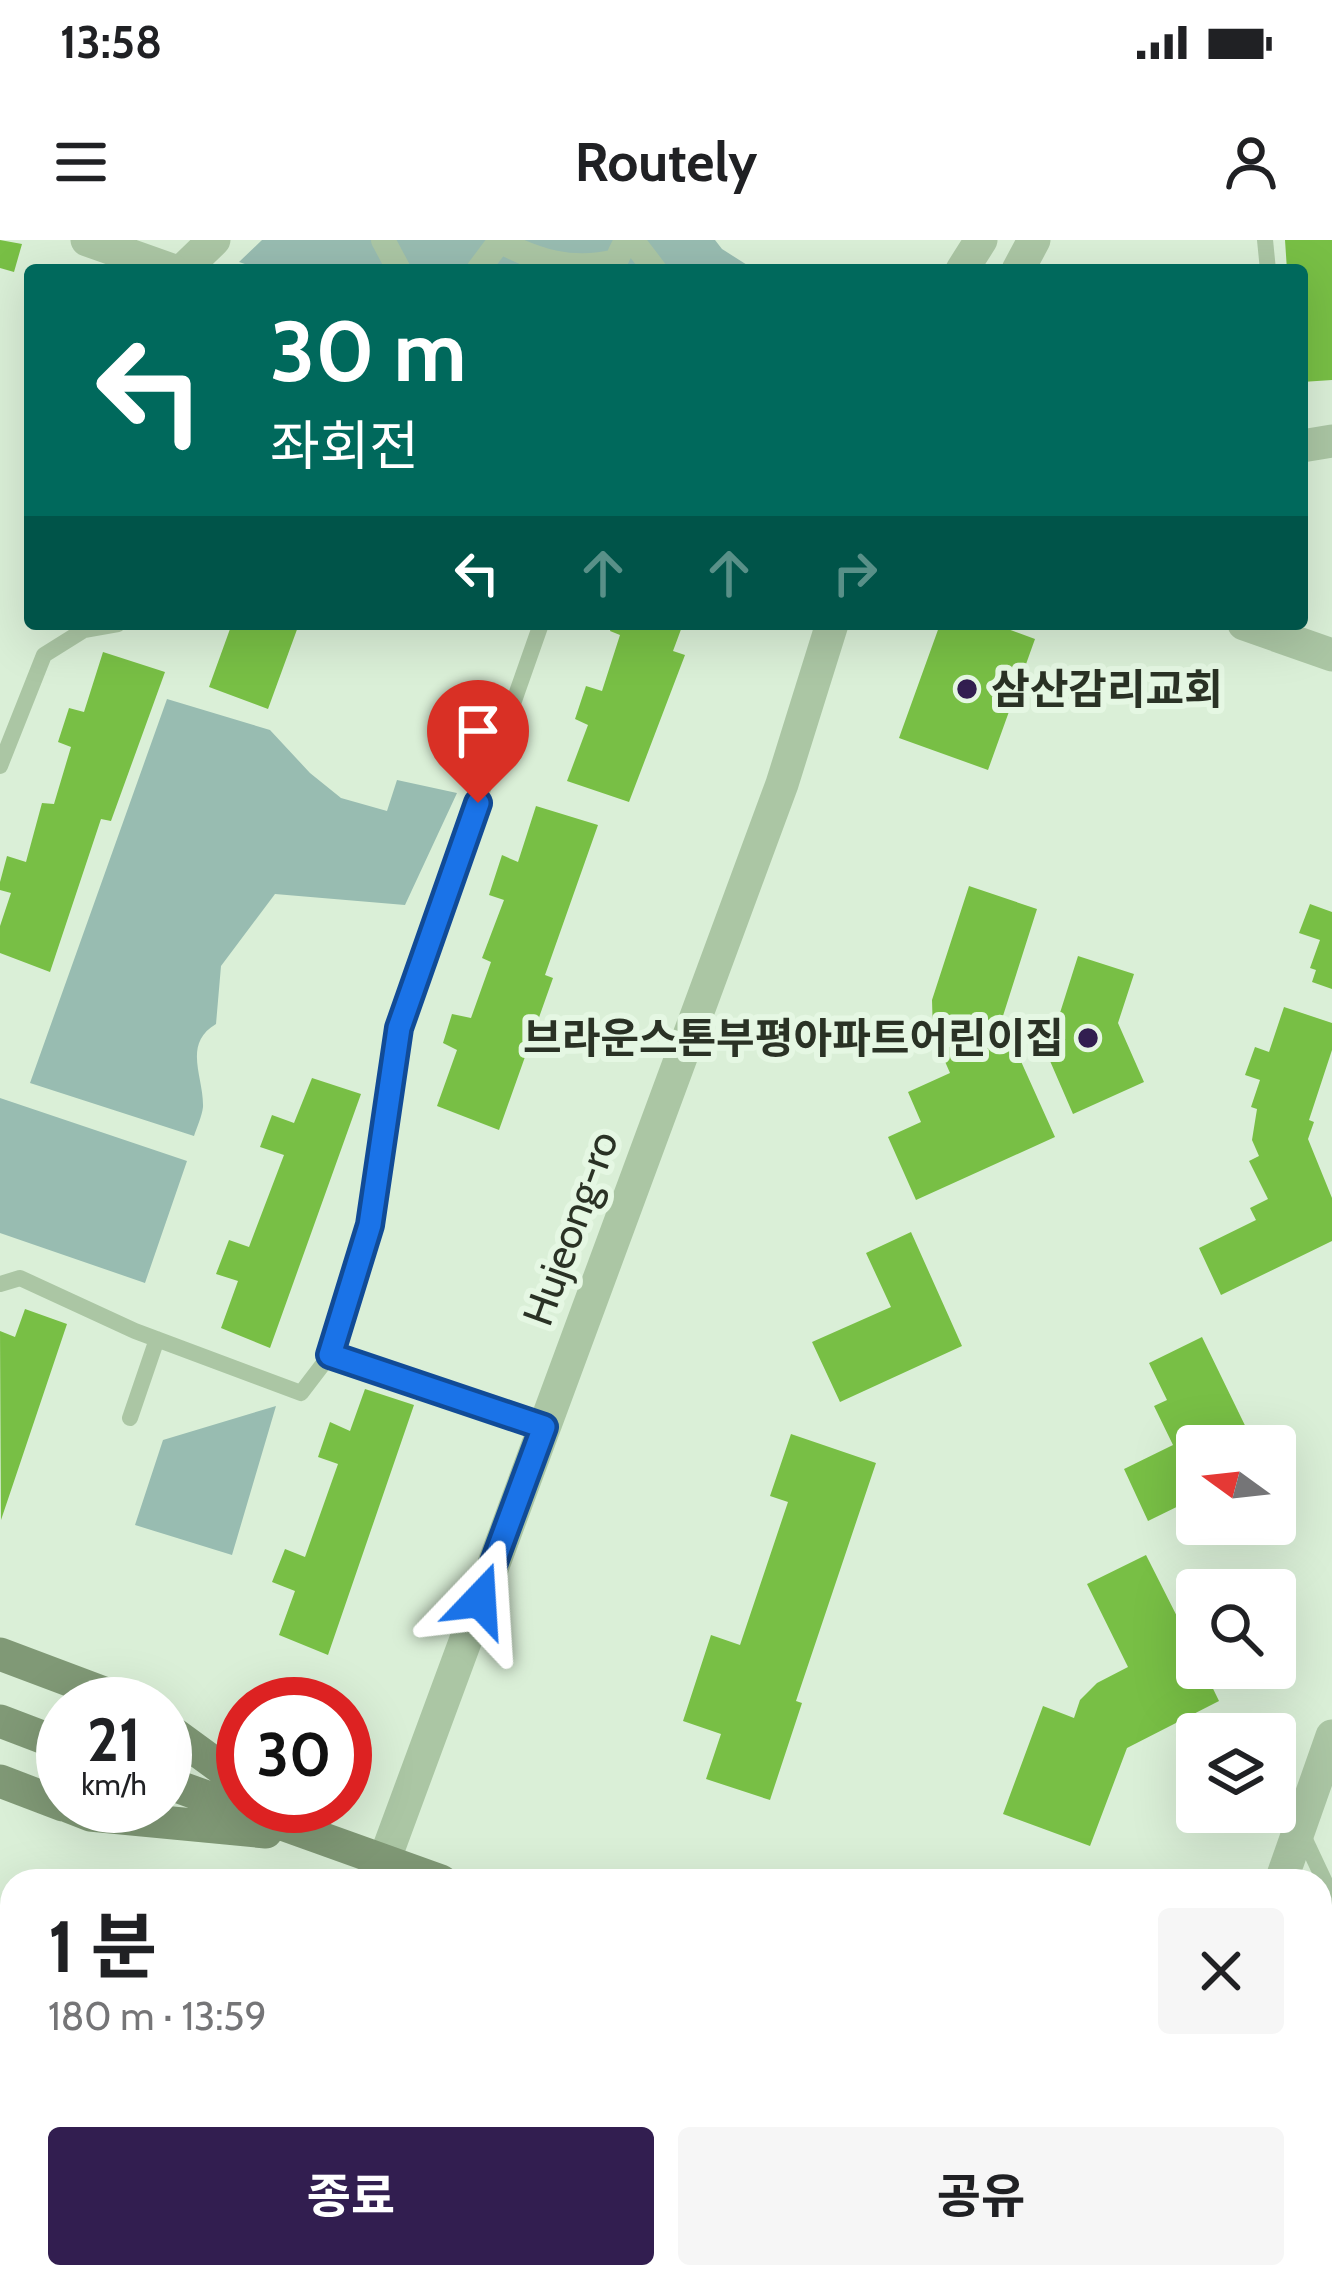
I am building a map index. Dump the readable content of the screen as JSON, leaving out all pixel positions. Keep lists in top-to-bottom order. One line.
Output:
{"streets":{"street":["Hujeong-ro"]},"places":["삼산감리교회","브라운스톤부평아파트어린이집"],"north":"left","page":{"status":"13:58","header":"Routely","turn":["30 m","좌회전"],"speed":"21 km/h","limit":"30","heading":["1 분","180 m · 13:59"],"buttons":["종료","공유"]}}
